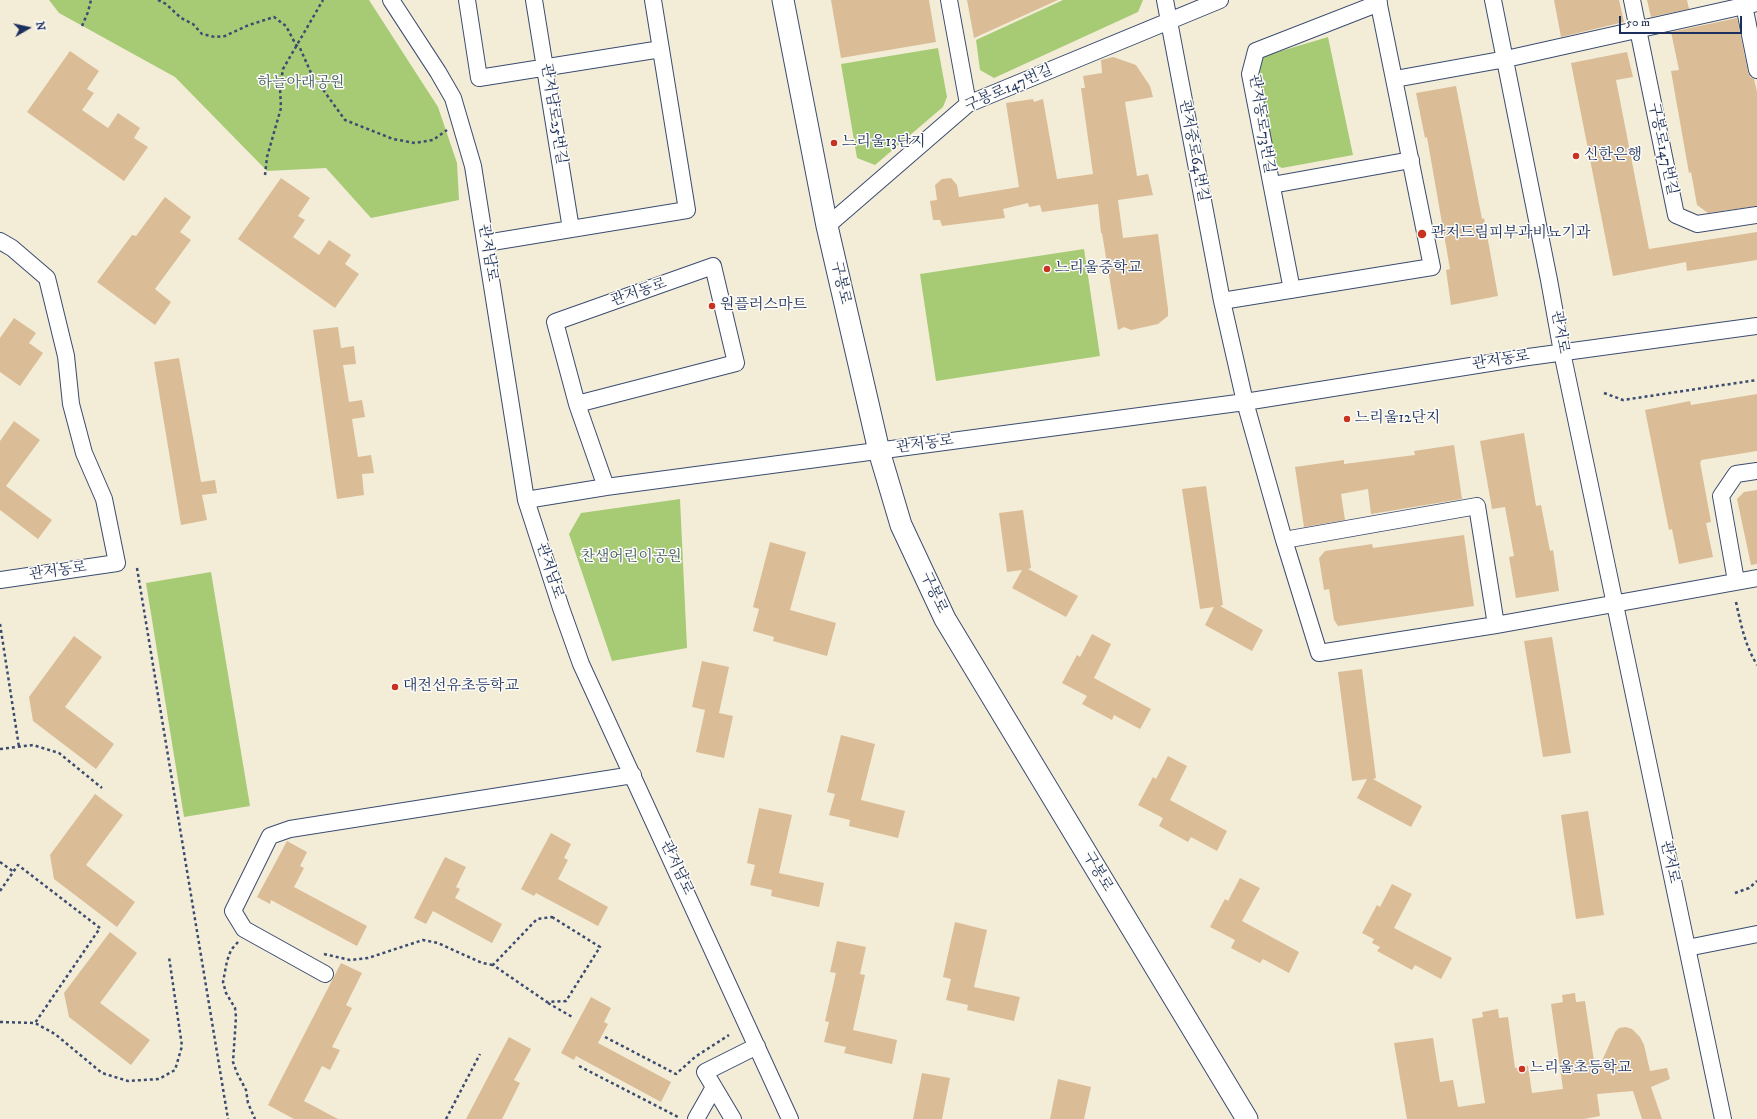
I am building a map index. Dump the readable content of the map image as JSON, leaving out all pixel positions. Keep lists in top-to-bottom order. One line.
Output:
{"streets":{"main road":["구봉로"],"street":["구봉로147번길","관저남로25번길","관저동로73번길","관저중로64번길","관저남로","관저동로","관저로"]},"crossings":[["구봉로147번길","관저중로64번길"],["구봉로147번길","구봉로"],["관저중로64번길","관저동로"],["관저남로","관저동로"],["구봉로","관저동로"],["관저동로","관저로"]],"parks":["하늘아래공원","찬샘어린이공원"],"places":["느리울13단지","신한은행","관저드림피부과비뇨기과","느리울중학교","원플러스마트","느리울12단지","대전선유초등학교","느리울초등학교"],"scale_bar":"50 m","north":"right"}
